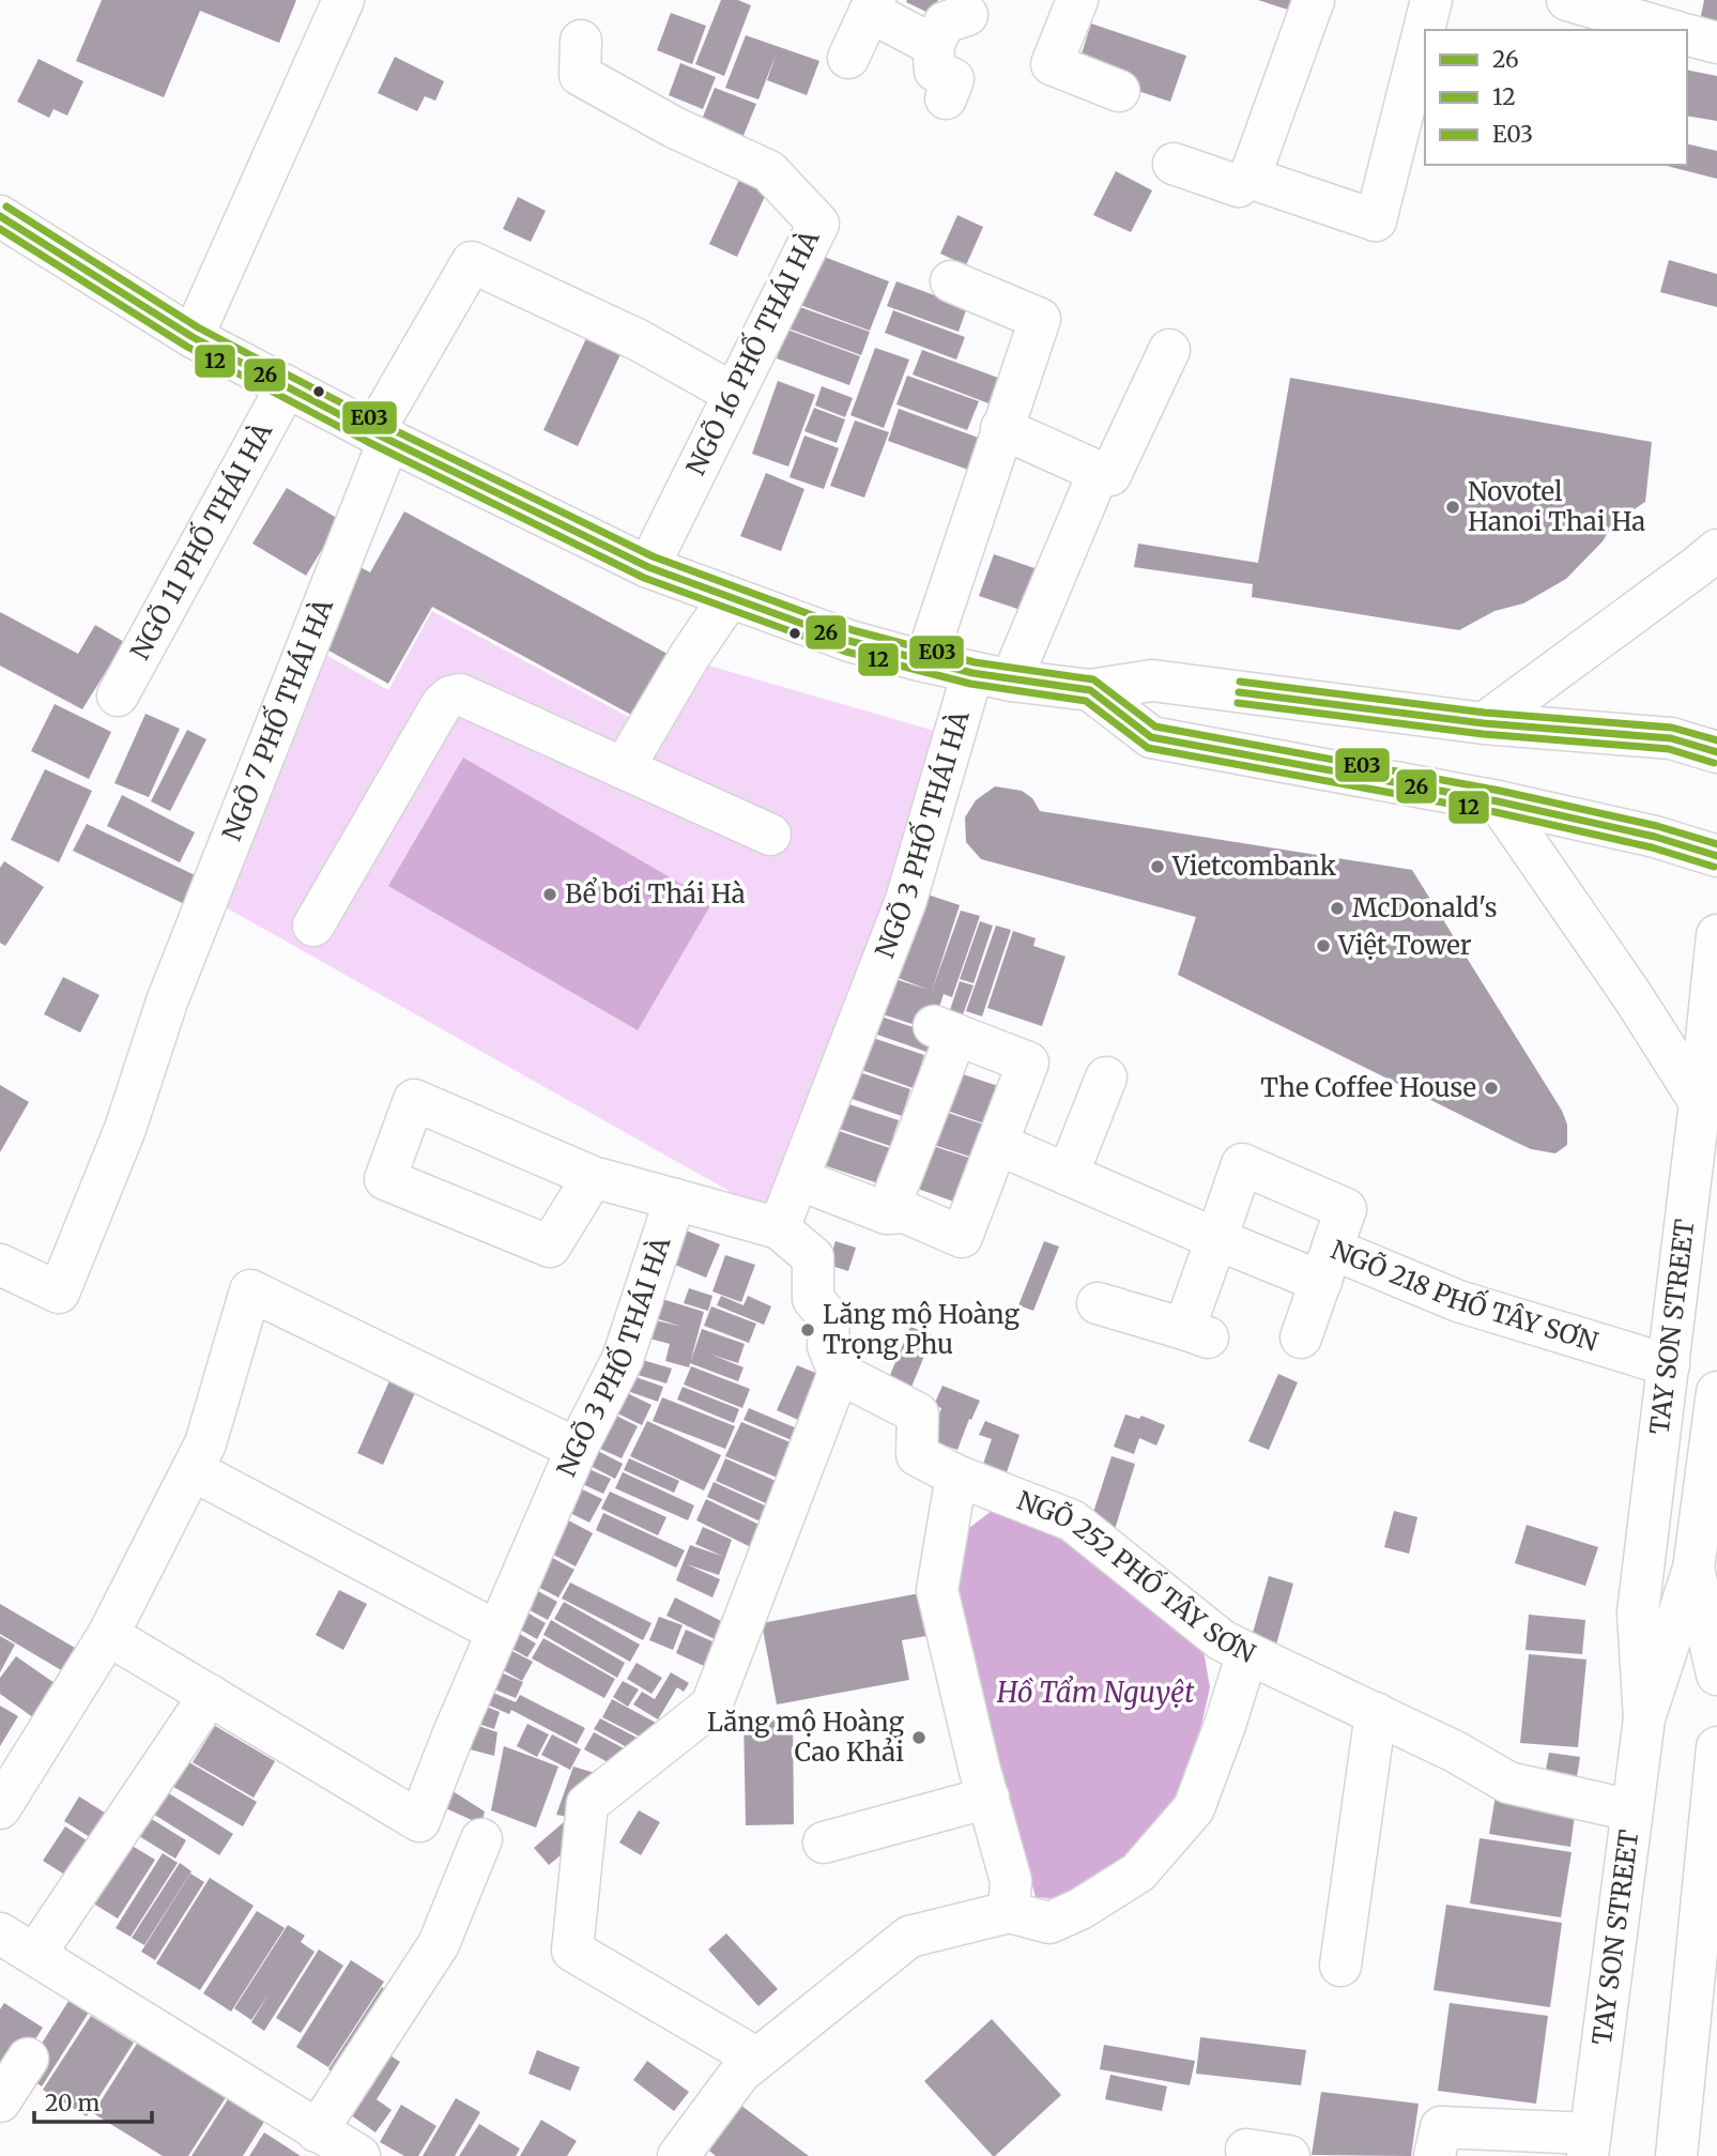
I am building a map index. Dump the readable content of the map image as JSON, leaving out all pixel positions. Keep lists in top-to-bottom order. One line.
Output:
{"streets":{"main road":["NGÕ 16 PHỐ THÁI HÀ","NGÕ 11 PHỐ THÁI HÀ","NGÕ 7 PHỐ THÁI HÀ","NGÕ 3 PHỐ THÁI HÀ","NGÕ 218 PHỐ TÂY SƠN","TAY SON STREET","NGÕ 252 PHỐ TÂY SƠN"]},"crossings":[["NGÕ 16 PHỐ THÁI HÀ","NGÕ 7 PHỐ THÁI HÀ"],["NGÕ 218 PHỐ TÂY SƠN","TAY SON STREET"],["TAY SON STREET","NGÕ 252 PHỐ TÂY SƠN"]],"water":["Hồ Tẩm Nguyệt"],"places":["Novotel Hanoi Thai Ha","Vietcombank","Bể bơi Thái Hà","McDonald's","Việt Tower","The Coffee House","Lăng mộ Hoàng Trọng Phu","Lăng mộ Hoàng Cao Khải"],"lines":["transit line E03","transit line 26","transit line 12"],"legend":["26","12","E03"],"scale_bar":"20 m"}
